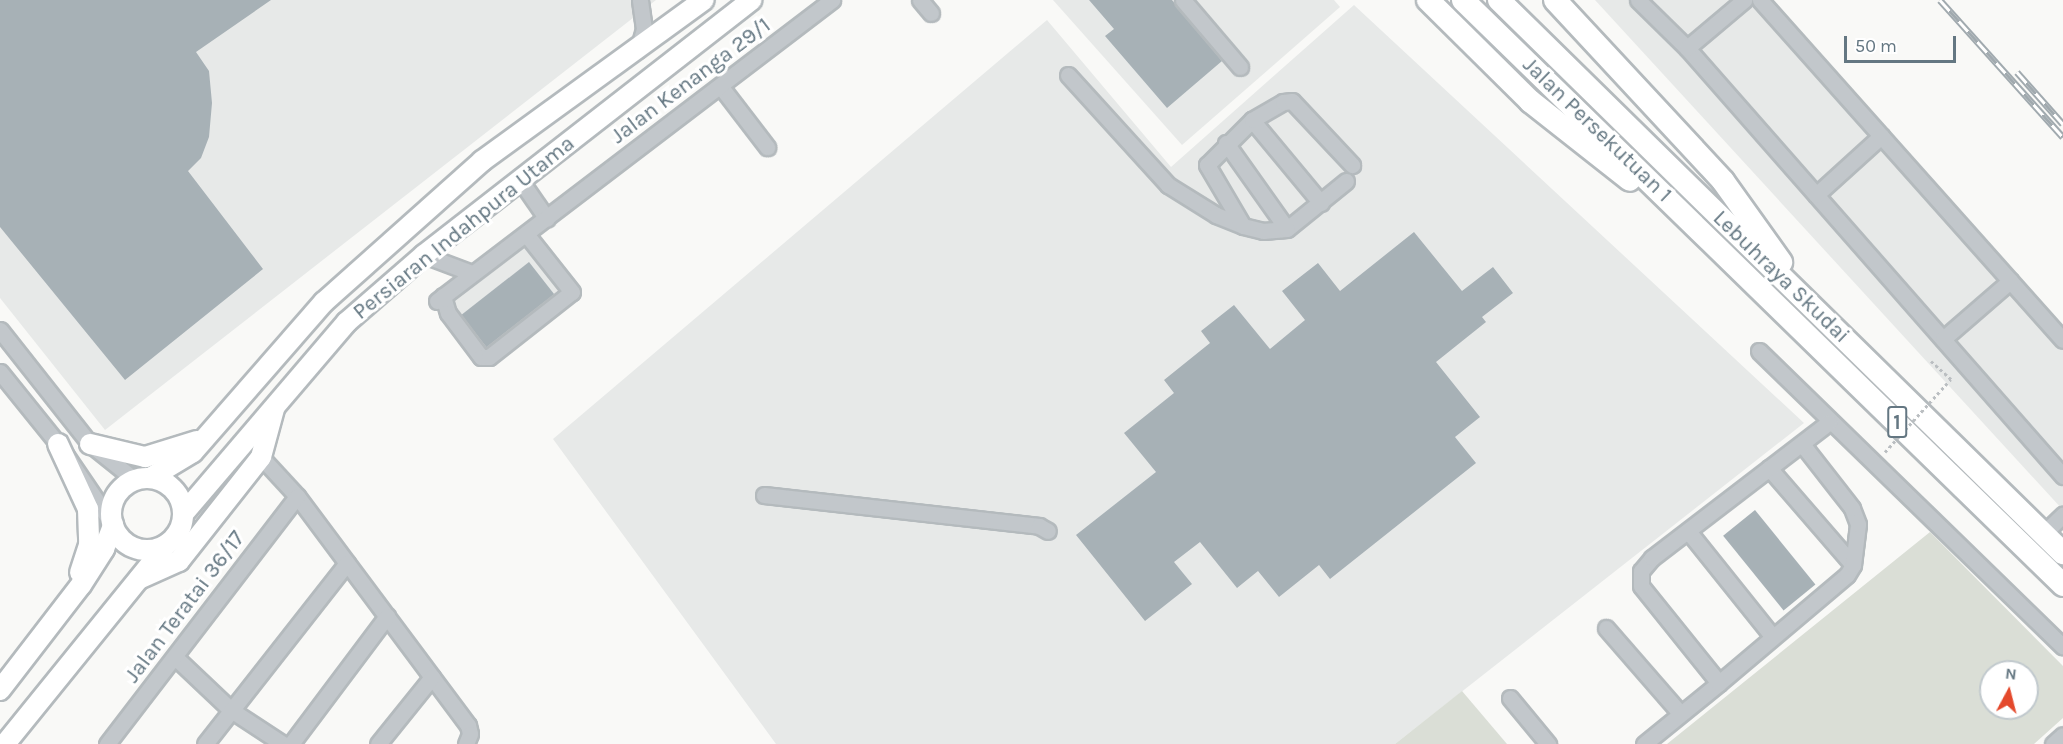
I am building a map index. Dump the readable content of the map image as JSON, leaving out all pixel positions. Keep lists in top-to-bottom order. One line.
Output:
{"streets":{"highway":["Jalan Persekutuan 1","Lebuhraya Skudai","1"],"main road":["Persiaran Indahpura Utama"],"street":["Jalan Kenanga 29/1","Jalan Teratai 36/17"]},"crossings":[["Jalan Persekutuan 1","Lebuhraya Skudai"]],"scale_bar":"50 m","north":"top"}
